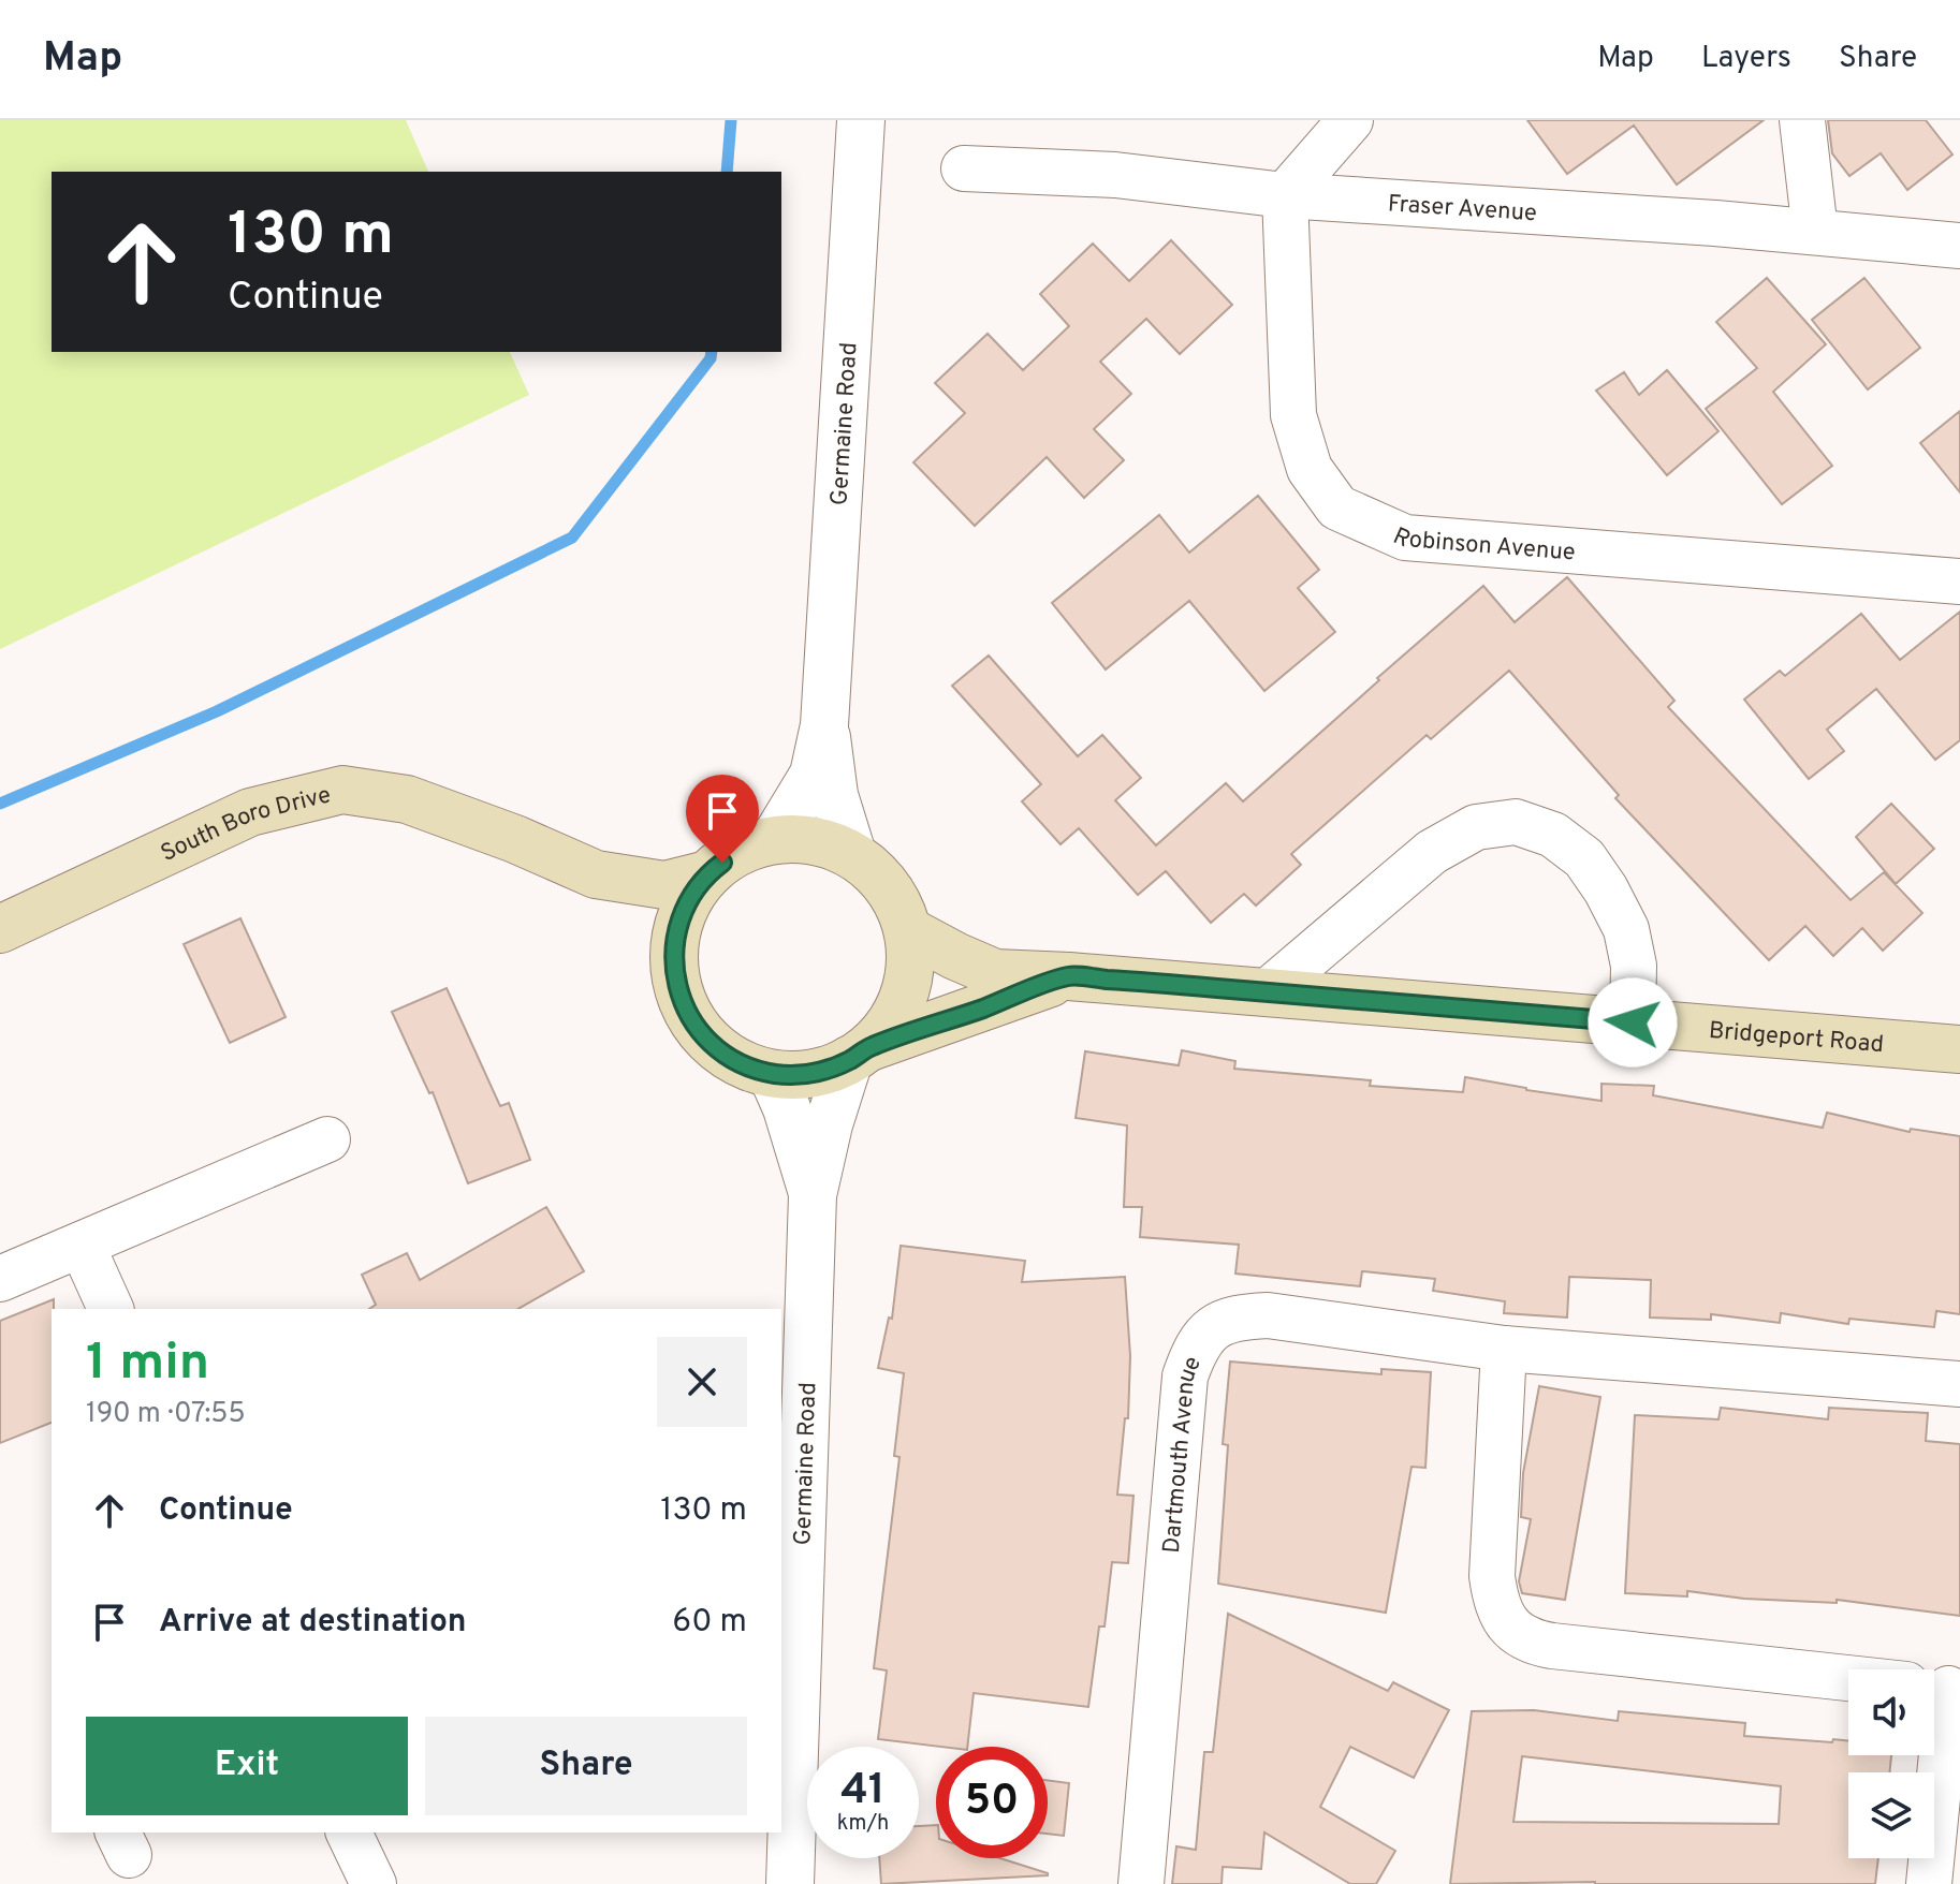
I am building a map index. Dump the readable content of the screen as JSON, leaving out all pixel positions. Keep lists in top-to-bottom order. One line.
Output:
{"streets":{"main road":["South Boro Drive","Bridgeport Road"],"street":["Fraser Avenue","Germaine Road","Robinson Avenue","Dartmouth Avenue"]},"crossings":[["Fraser Avenue","Robinson Avenue"],["Germaine Road","South Boro Drive"],["Germaine Road","Bridgeport Road"],["South Boro Drive","Bridgeport Road"]],"page":{"header":"Map","nav":["Map","Layers","Share"],"turn":["130 m","Continue"],"heading":["1 min","190 m · 07:55"],"list":[{"name":"Continue","value":"130 m"},{"name":"Arrive at destination","value":"60 m"}],"buttons":["Exit","Share"],"speed":"41 km/h","limit":"50"}}
